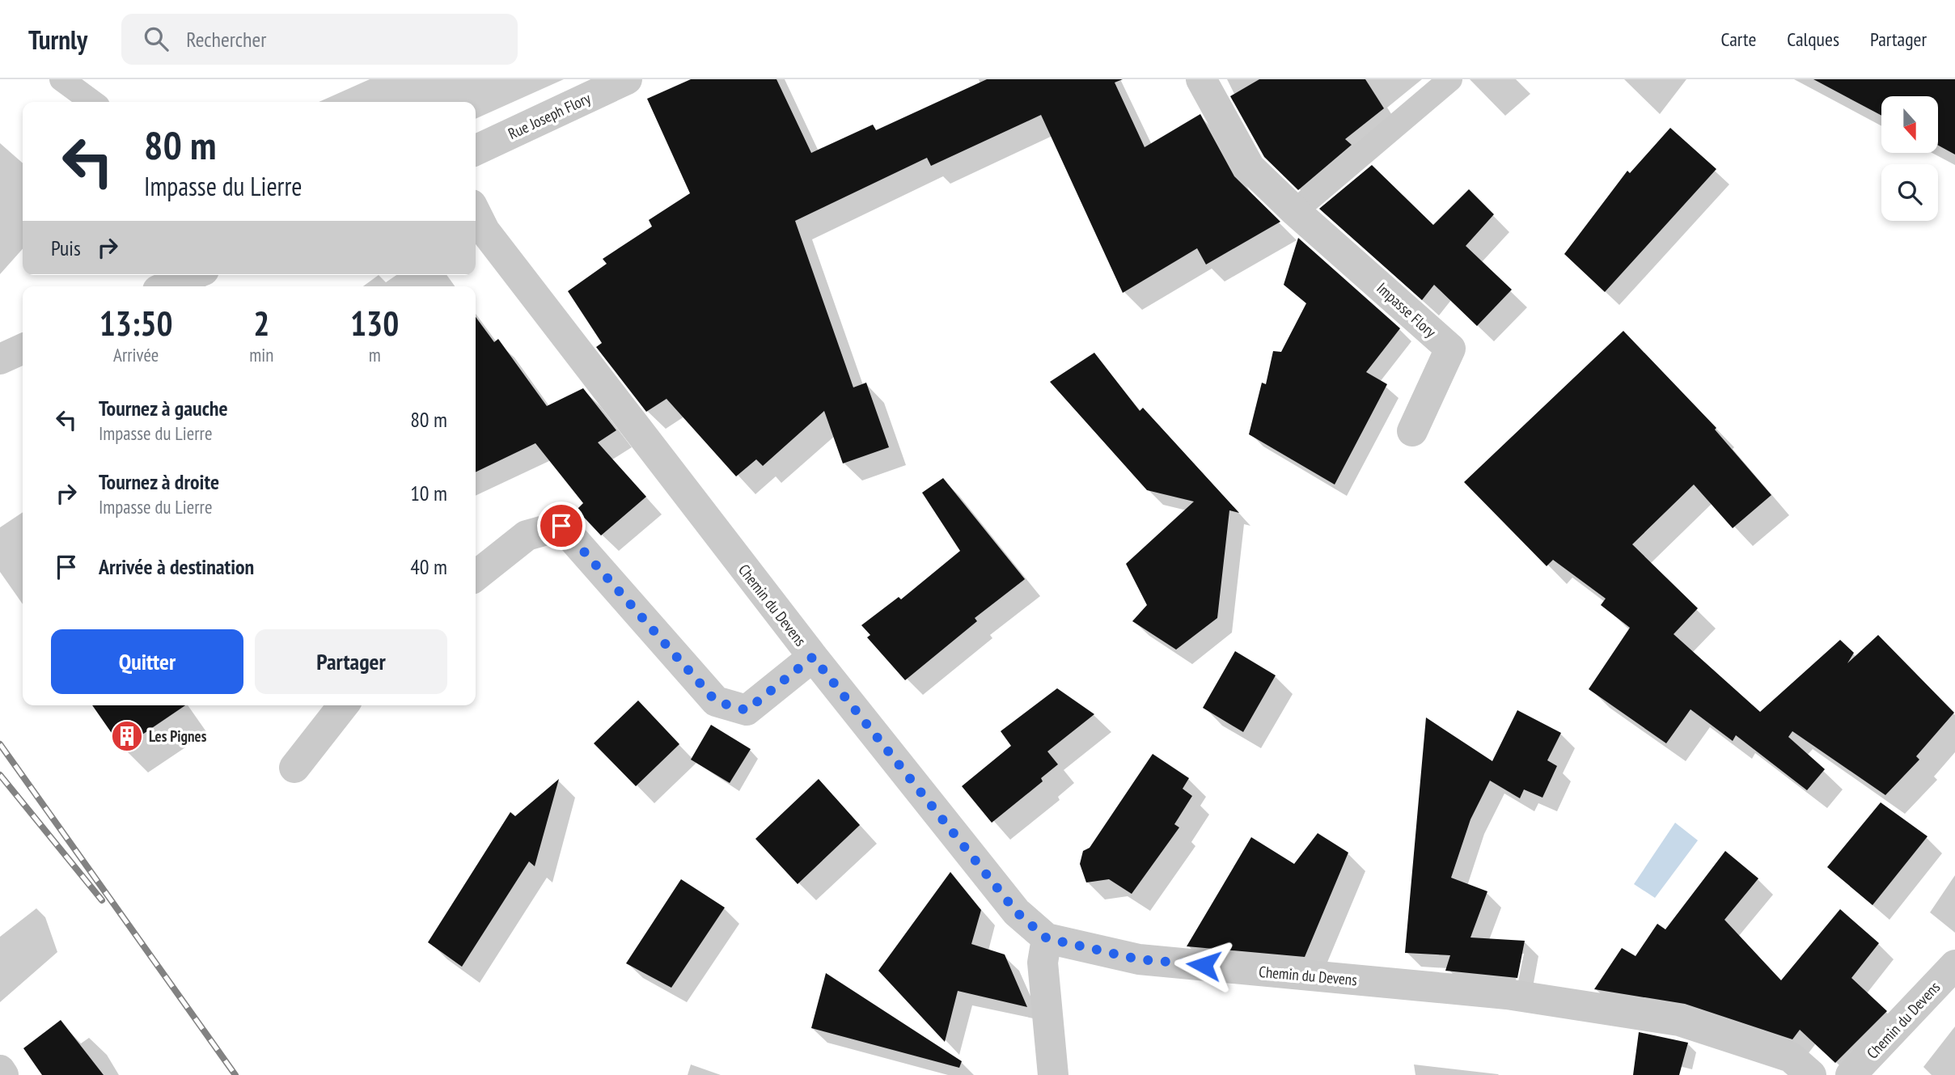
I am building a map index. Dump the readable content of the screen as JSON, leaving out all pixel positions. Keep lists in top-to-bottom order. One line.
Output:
{"streets":{"street":["Rue Joseph Flory","Impasse Flory","Chemin du Devens"]},"places":{"building":["Les Pignes"]},"north":"bottom","page":{"header":"Turnly","search":"Rechercher","nav":["Carte","Calques","Partager"],"turn":["80 m","Impasse du Lierre"],"then":"Puis","eta":["13:50","Arrivée","2","min","130","m"],"list":[{"name":"Tournez à gauche","note":"Impasse du Lierre","value":"80 m"},{"name":"Tournez à droite","note":"Impasse du Lierre","value":"10 m"},{"name":"Arrivée à destination","value":"40 m"}],"buttons":["Quitter","Partager"]}}
